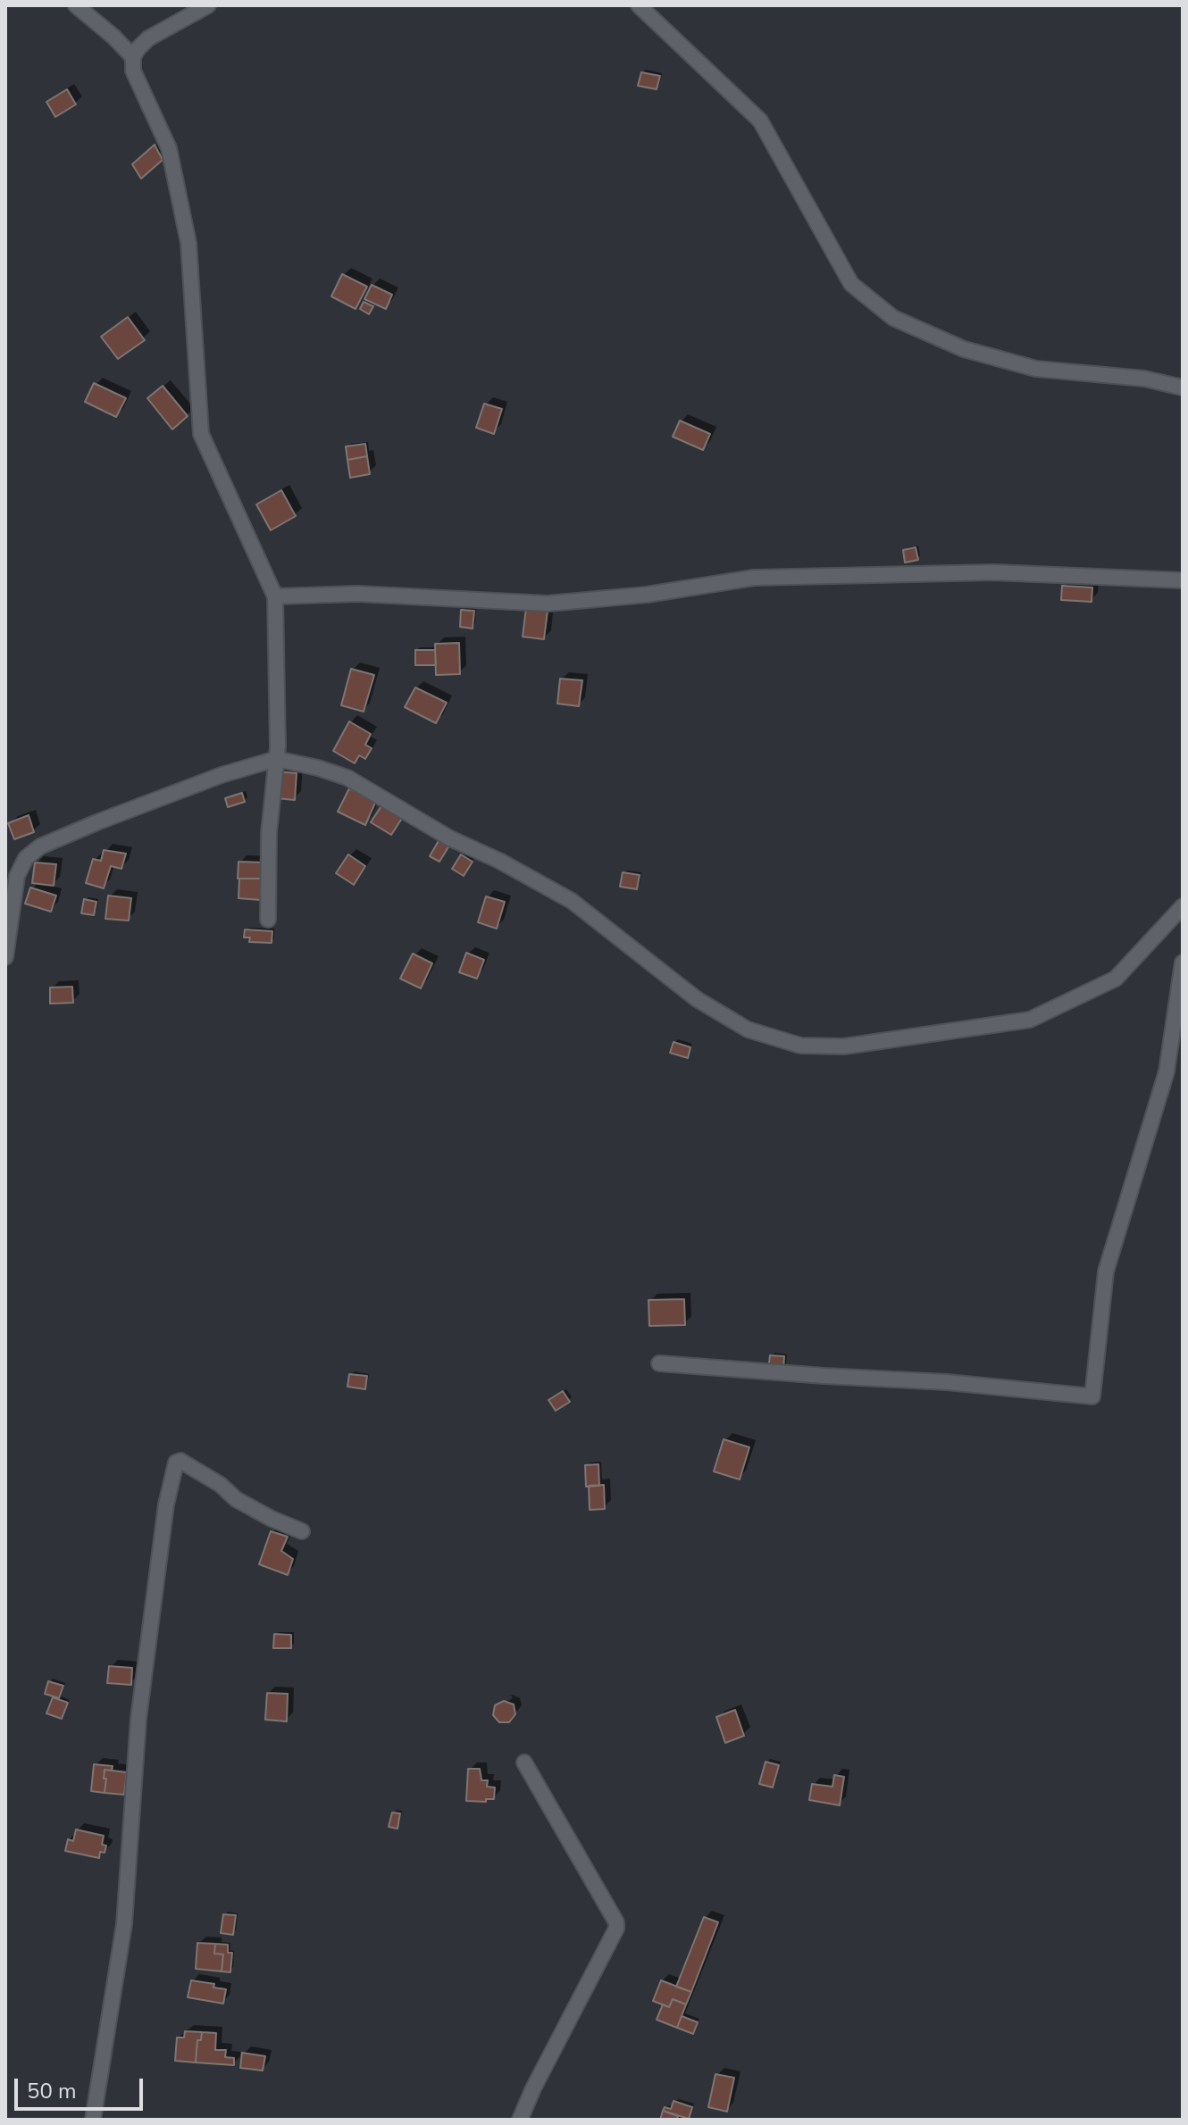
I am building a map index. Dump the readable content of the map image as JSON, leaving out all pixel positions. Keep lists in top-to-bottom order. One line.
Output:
{"scale_bar":"50 m"}
